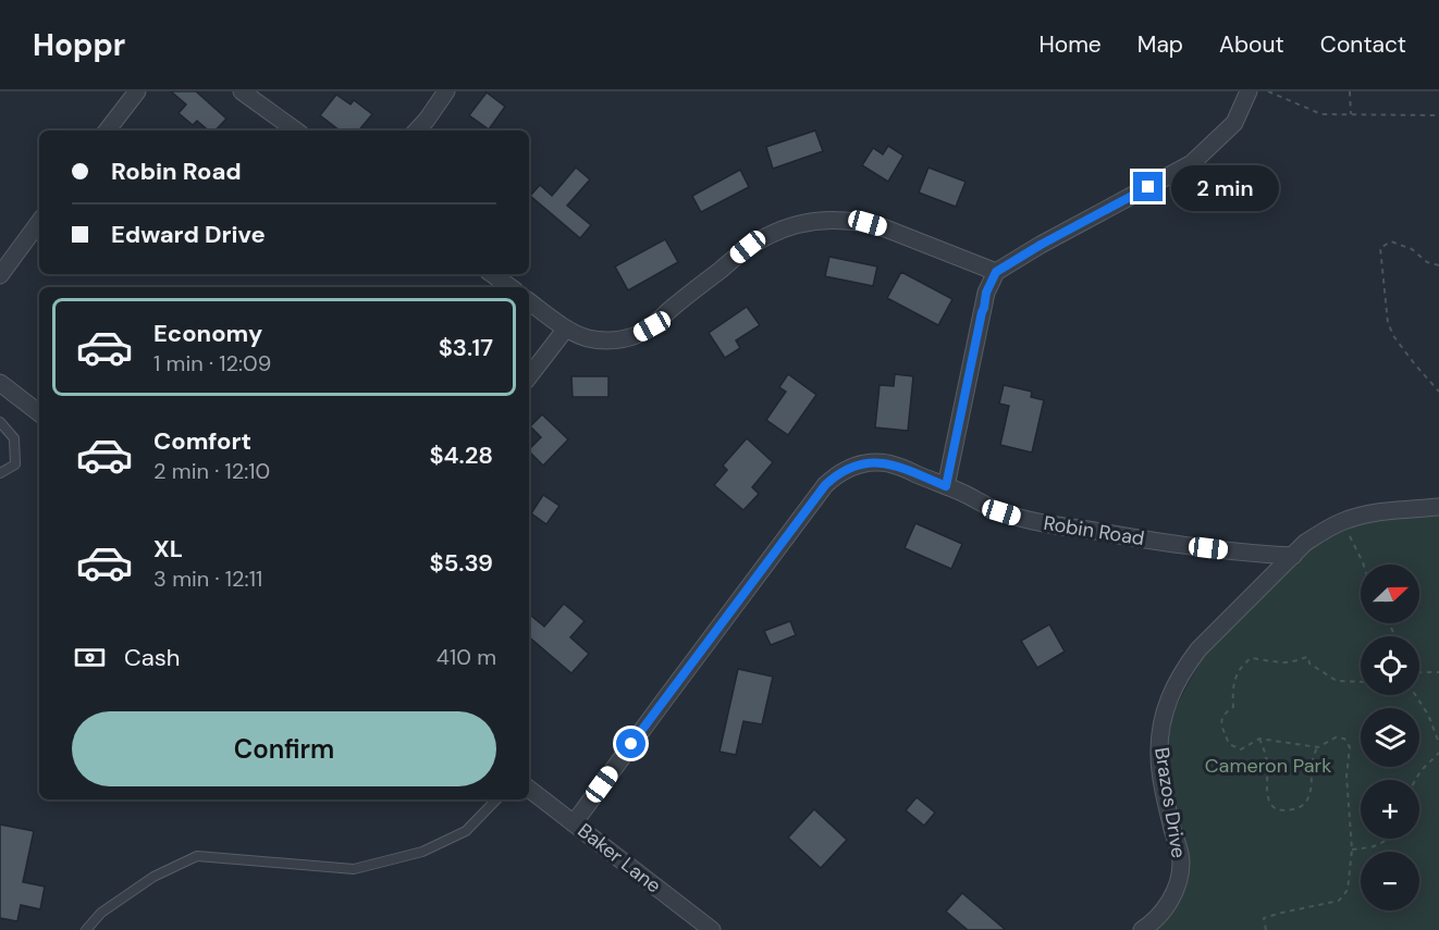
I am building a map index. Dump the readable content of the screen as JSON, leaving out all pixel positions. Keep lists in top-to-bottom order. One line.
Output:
{"streets":{"street":["Robin Road","Brazos Drive","Baker Lane"]},"crossings":[["Robin Road","Brazos Drive"],["Robin Road","Baker Lane"]],"parks":["Cameron Park"],"north":"right","page":{"header":"Hoppr","nav":["Home","Map","About","Contact"],"banner":["Robin Road","Edward Drive"],"bubble":"2 min","list":[{"name":"Economy","note":"1 min · 12:09","value":"$3.17"},{"name":"Comfort","note":"2 min · 12:10","value":"$4.28"},{"name":"XL","note":"3 min · 12:11","value":"$5.39"}],"map_buttons":["+","−"],"pay":["Cash","410 m"],"buttons":"Confirm"}}
